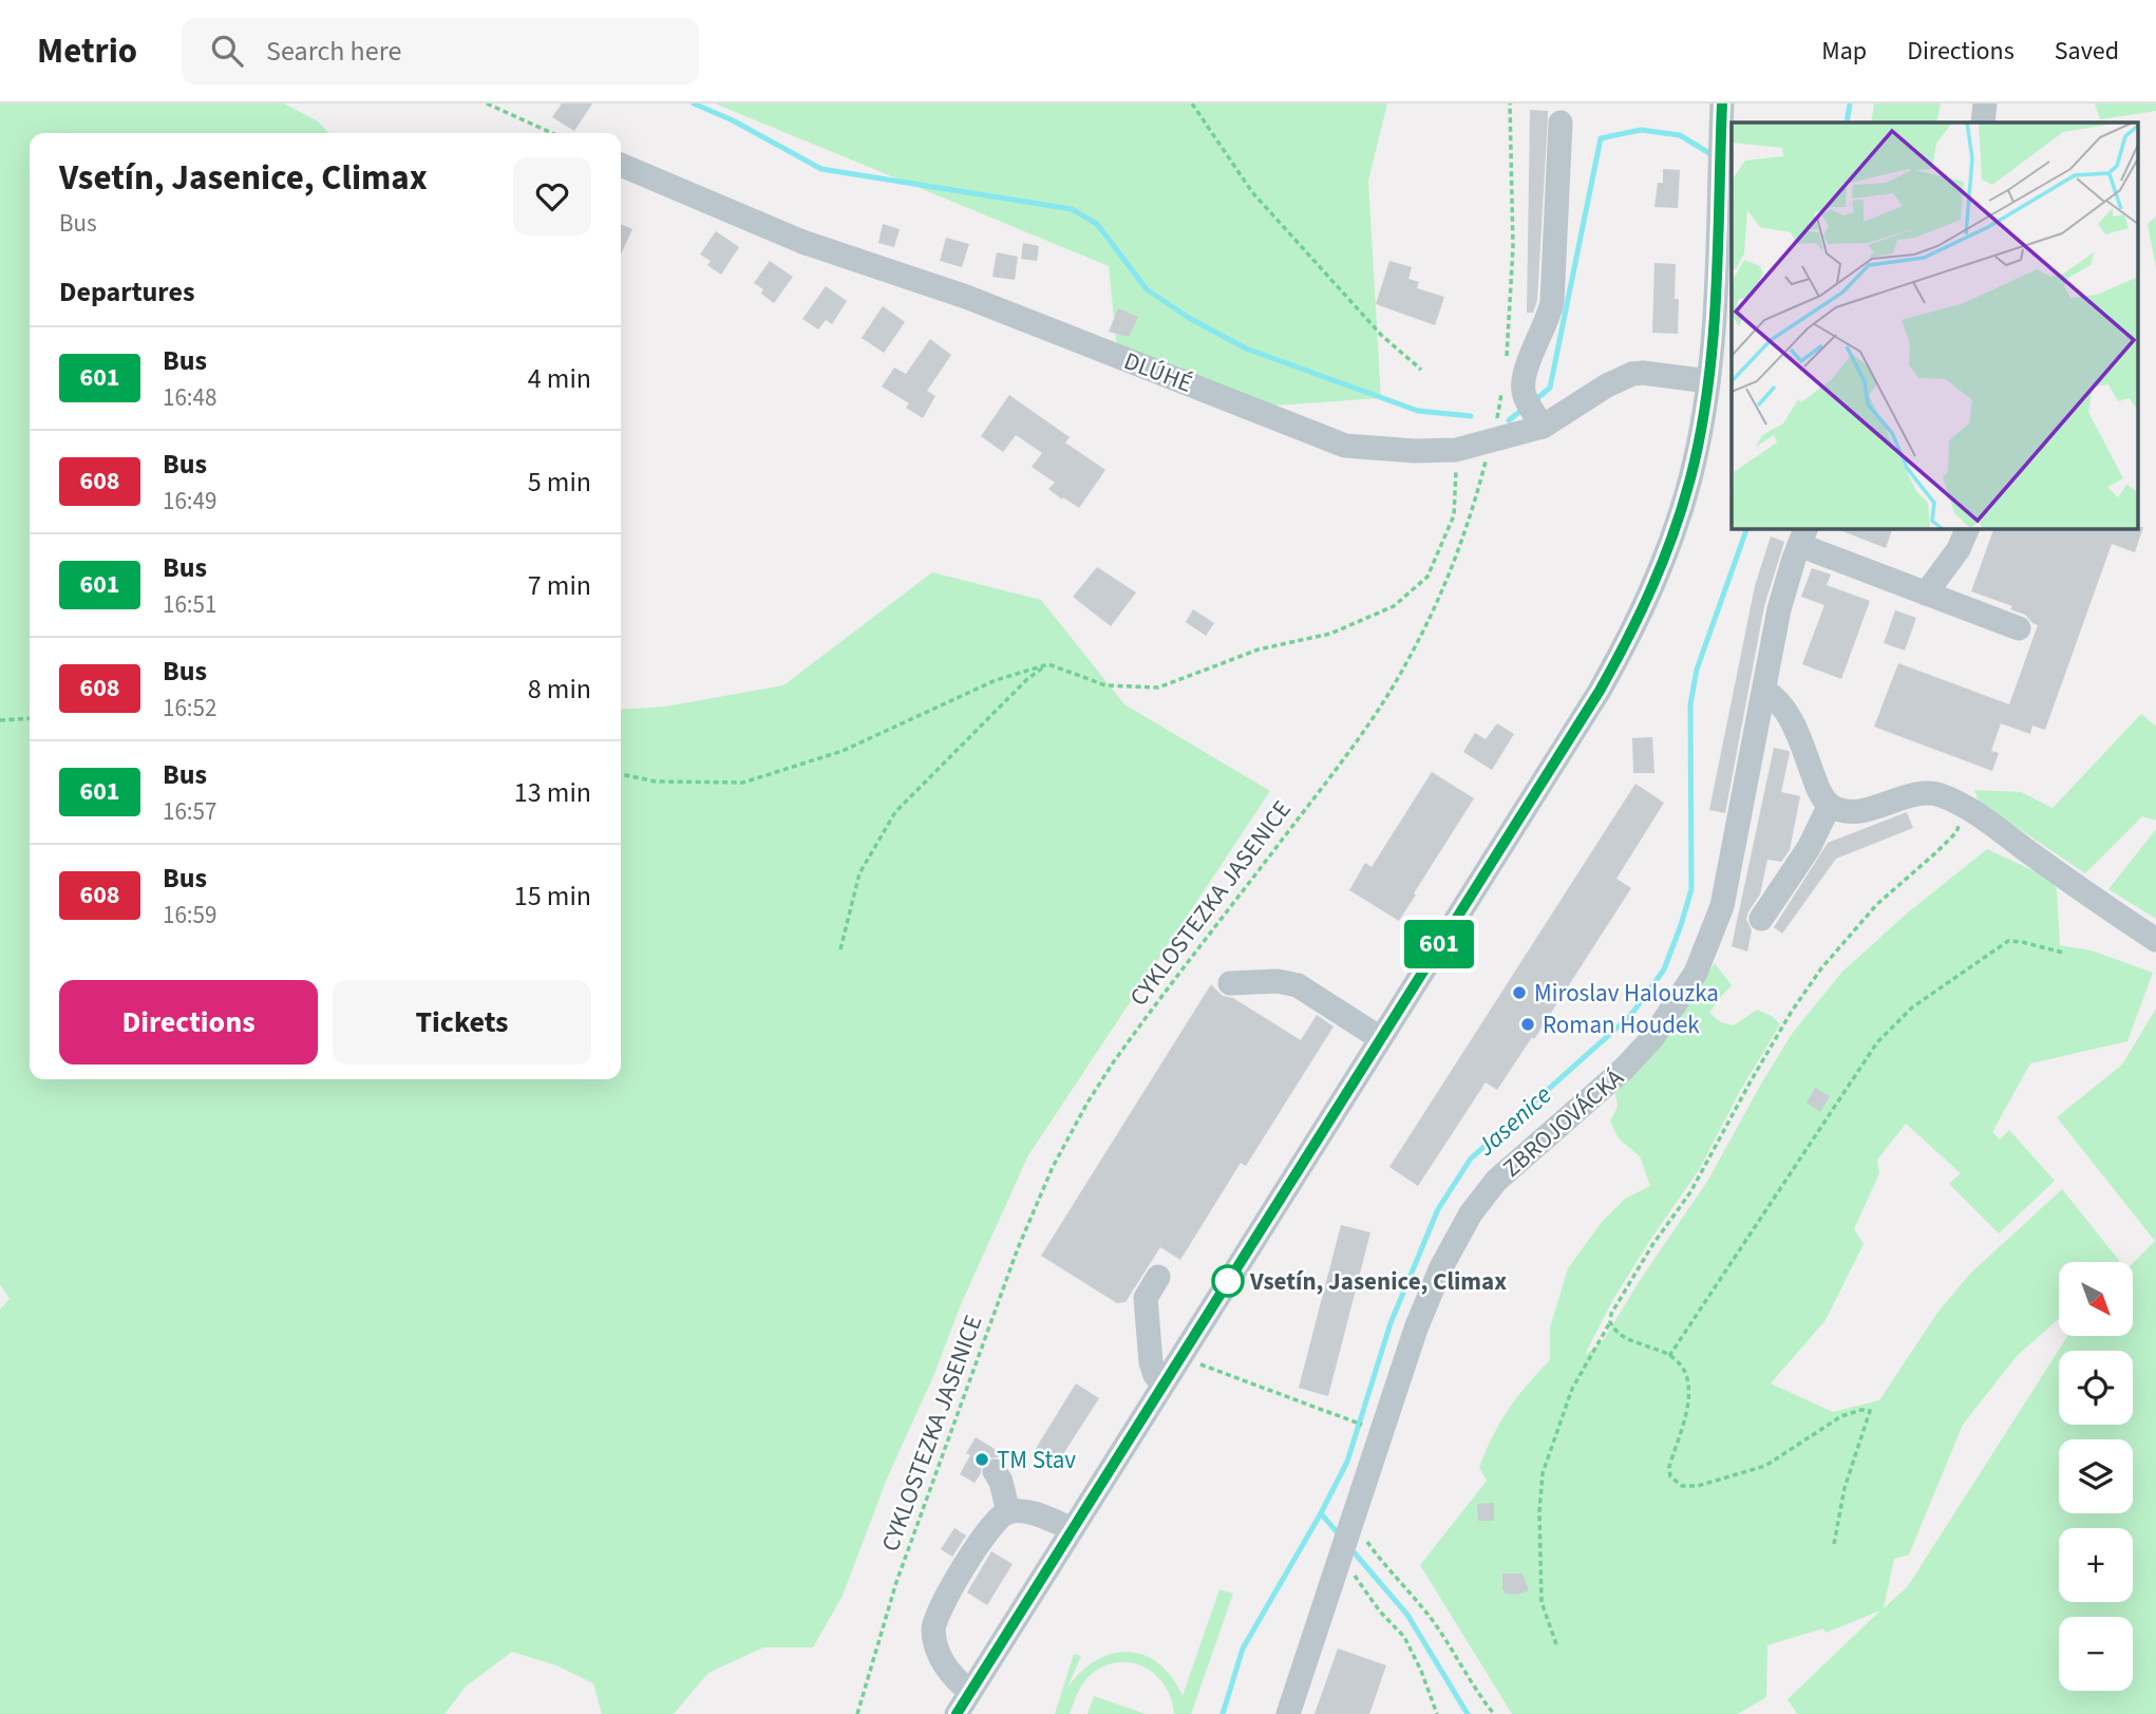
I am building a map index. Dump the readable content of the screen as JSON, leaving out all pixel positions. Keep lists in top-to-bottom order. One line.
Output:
{"streets":{"street":["DLÚHÉ","ZBROJOVÁCKÁ"],"path":["CYKLOSTEZKA JASENICE"]},"crossings":[["DLÚHÉ","CYKLOSTEZKA JASENICE"]],"water":["Jasenice"],"places":["Miroslav Halouzka","Roman Houdek","Vsetín, Jasenice, Climax","TM Stav"],"lines":["bus line 601"],"north":"bottom right","page":{"header":"Metrio","search":"Search here","nav":["Map","Directions","Saved"],"on_map":"601","heading":[["Vsetín, Jasenice, Climax","Bus"],"Departures"],"list":[{"mark":"601","name":"Bus","note":"16:48","value":"4 min"},{"mark":"608","name":"Bus","note":"16:49","value":"5 min"},{"mark":"601","name":"Bus","note":"16:51","value":"7 min"},{"mark":"608","name":"Bus","note":"16:52","value":"8 min"},{"mark":"601","name":"Bus","note":"16:57","value":"13 min"},{"mark":"608","name":"Bus","note":"16:59","value":"15 min"}],"buttons":["Directions","Tickets"],"map_buttons":["+","−"]}}
